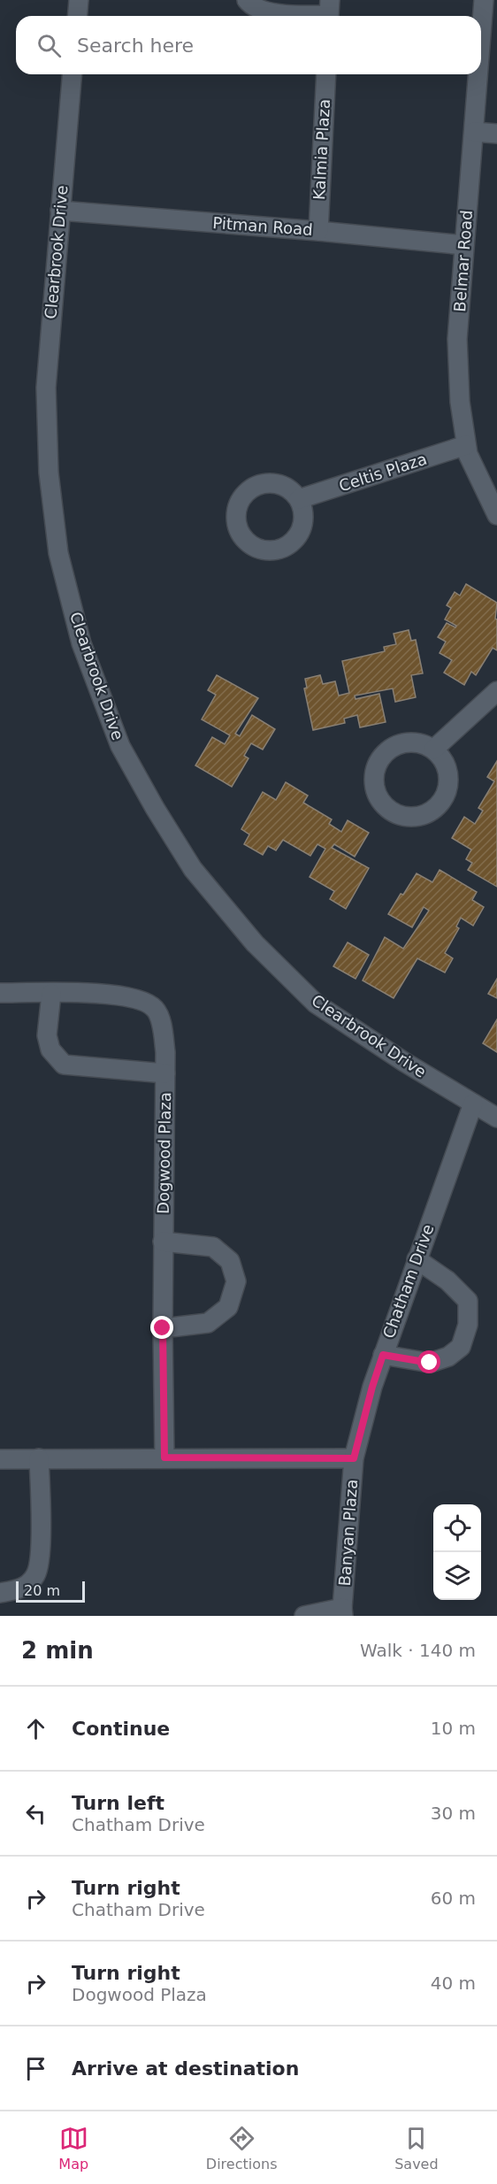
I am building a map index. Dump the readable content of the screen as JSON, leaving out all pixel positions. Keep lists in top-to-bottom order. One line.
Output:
{"streets":{"street":["Kalmia Plaza","Pitman Road","Clearbrook Drive","Belmar Road","Celtis Plaza","Dogwood Plaza","Chatham Drive","Banyan Plaza"]},"crossings":[["Kalmia Plaza","Pitman Road"],["Pitman Road","Clearbrook Drive"],["Pitman Road","Belmar Road"],["Clearbrook Drive","Chatham Drive"],["Belmar Road","Celtis Plaza"],["Chatham Drive","Banyan Plaza"]],"scale_bar":"20 m","page":{"search":"Search here","scale":"20 m","heading":["2 min","Walk · 140 m"],"list":[["Continue","10 m"],["Turn left","Chatham Drive","30 m"],["Turn right","Chatham Drive","60 m"],["Turn right","Dogwood Plaza","40 m"],"Arrive at destination"],"nav":["Map","Directions","Saved"]}}
